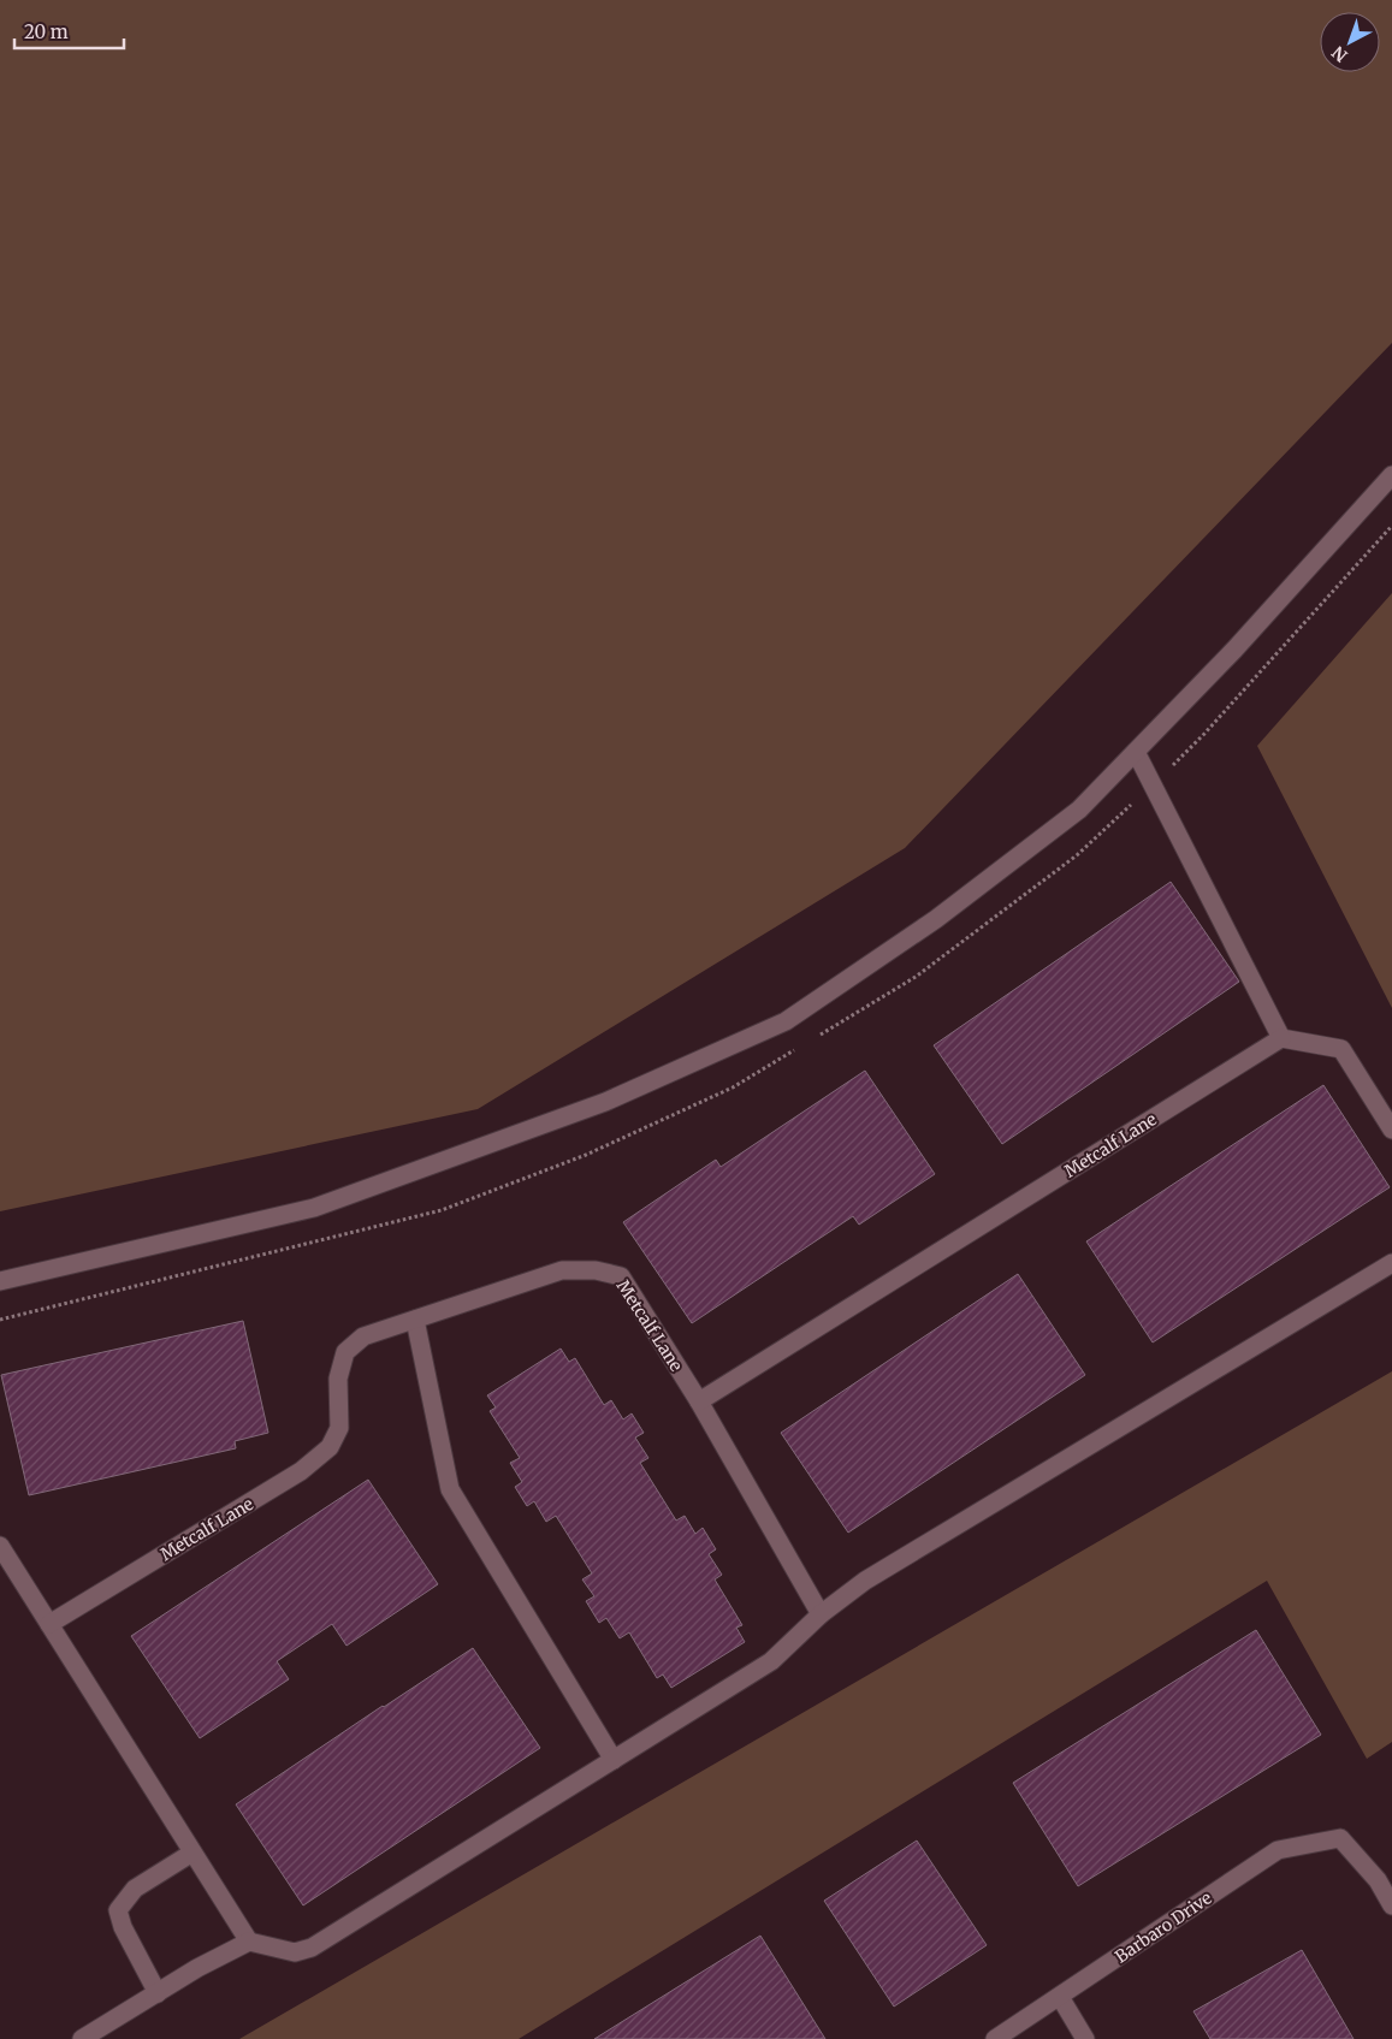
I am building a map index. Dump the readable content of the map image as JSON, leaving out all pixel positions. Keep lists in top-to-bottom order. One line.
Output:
{"streets":{"street":["Metcalf Lane","Barbaro Drive"]},"scale_bar":"20 m","north":"bottom left"}
